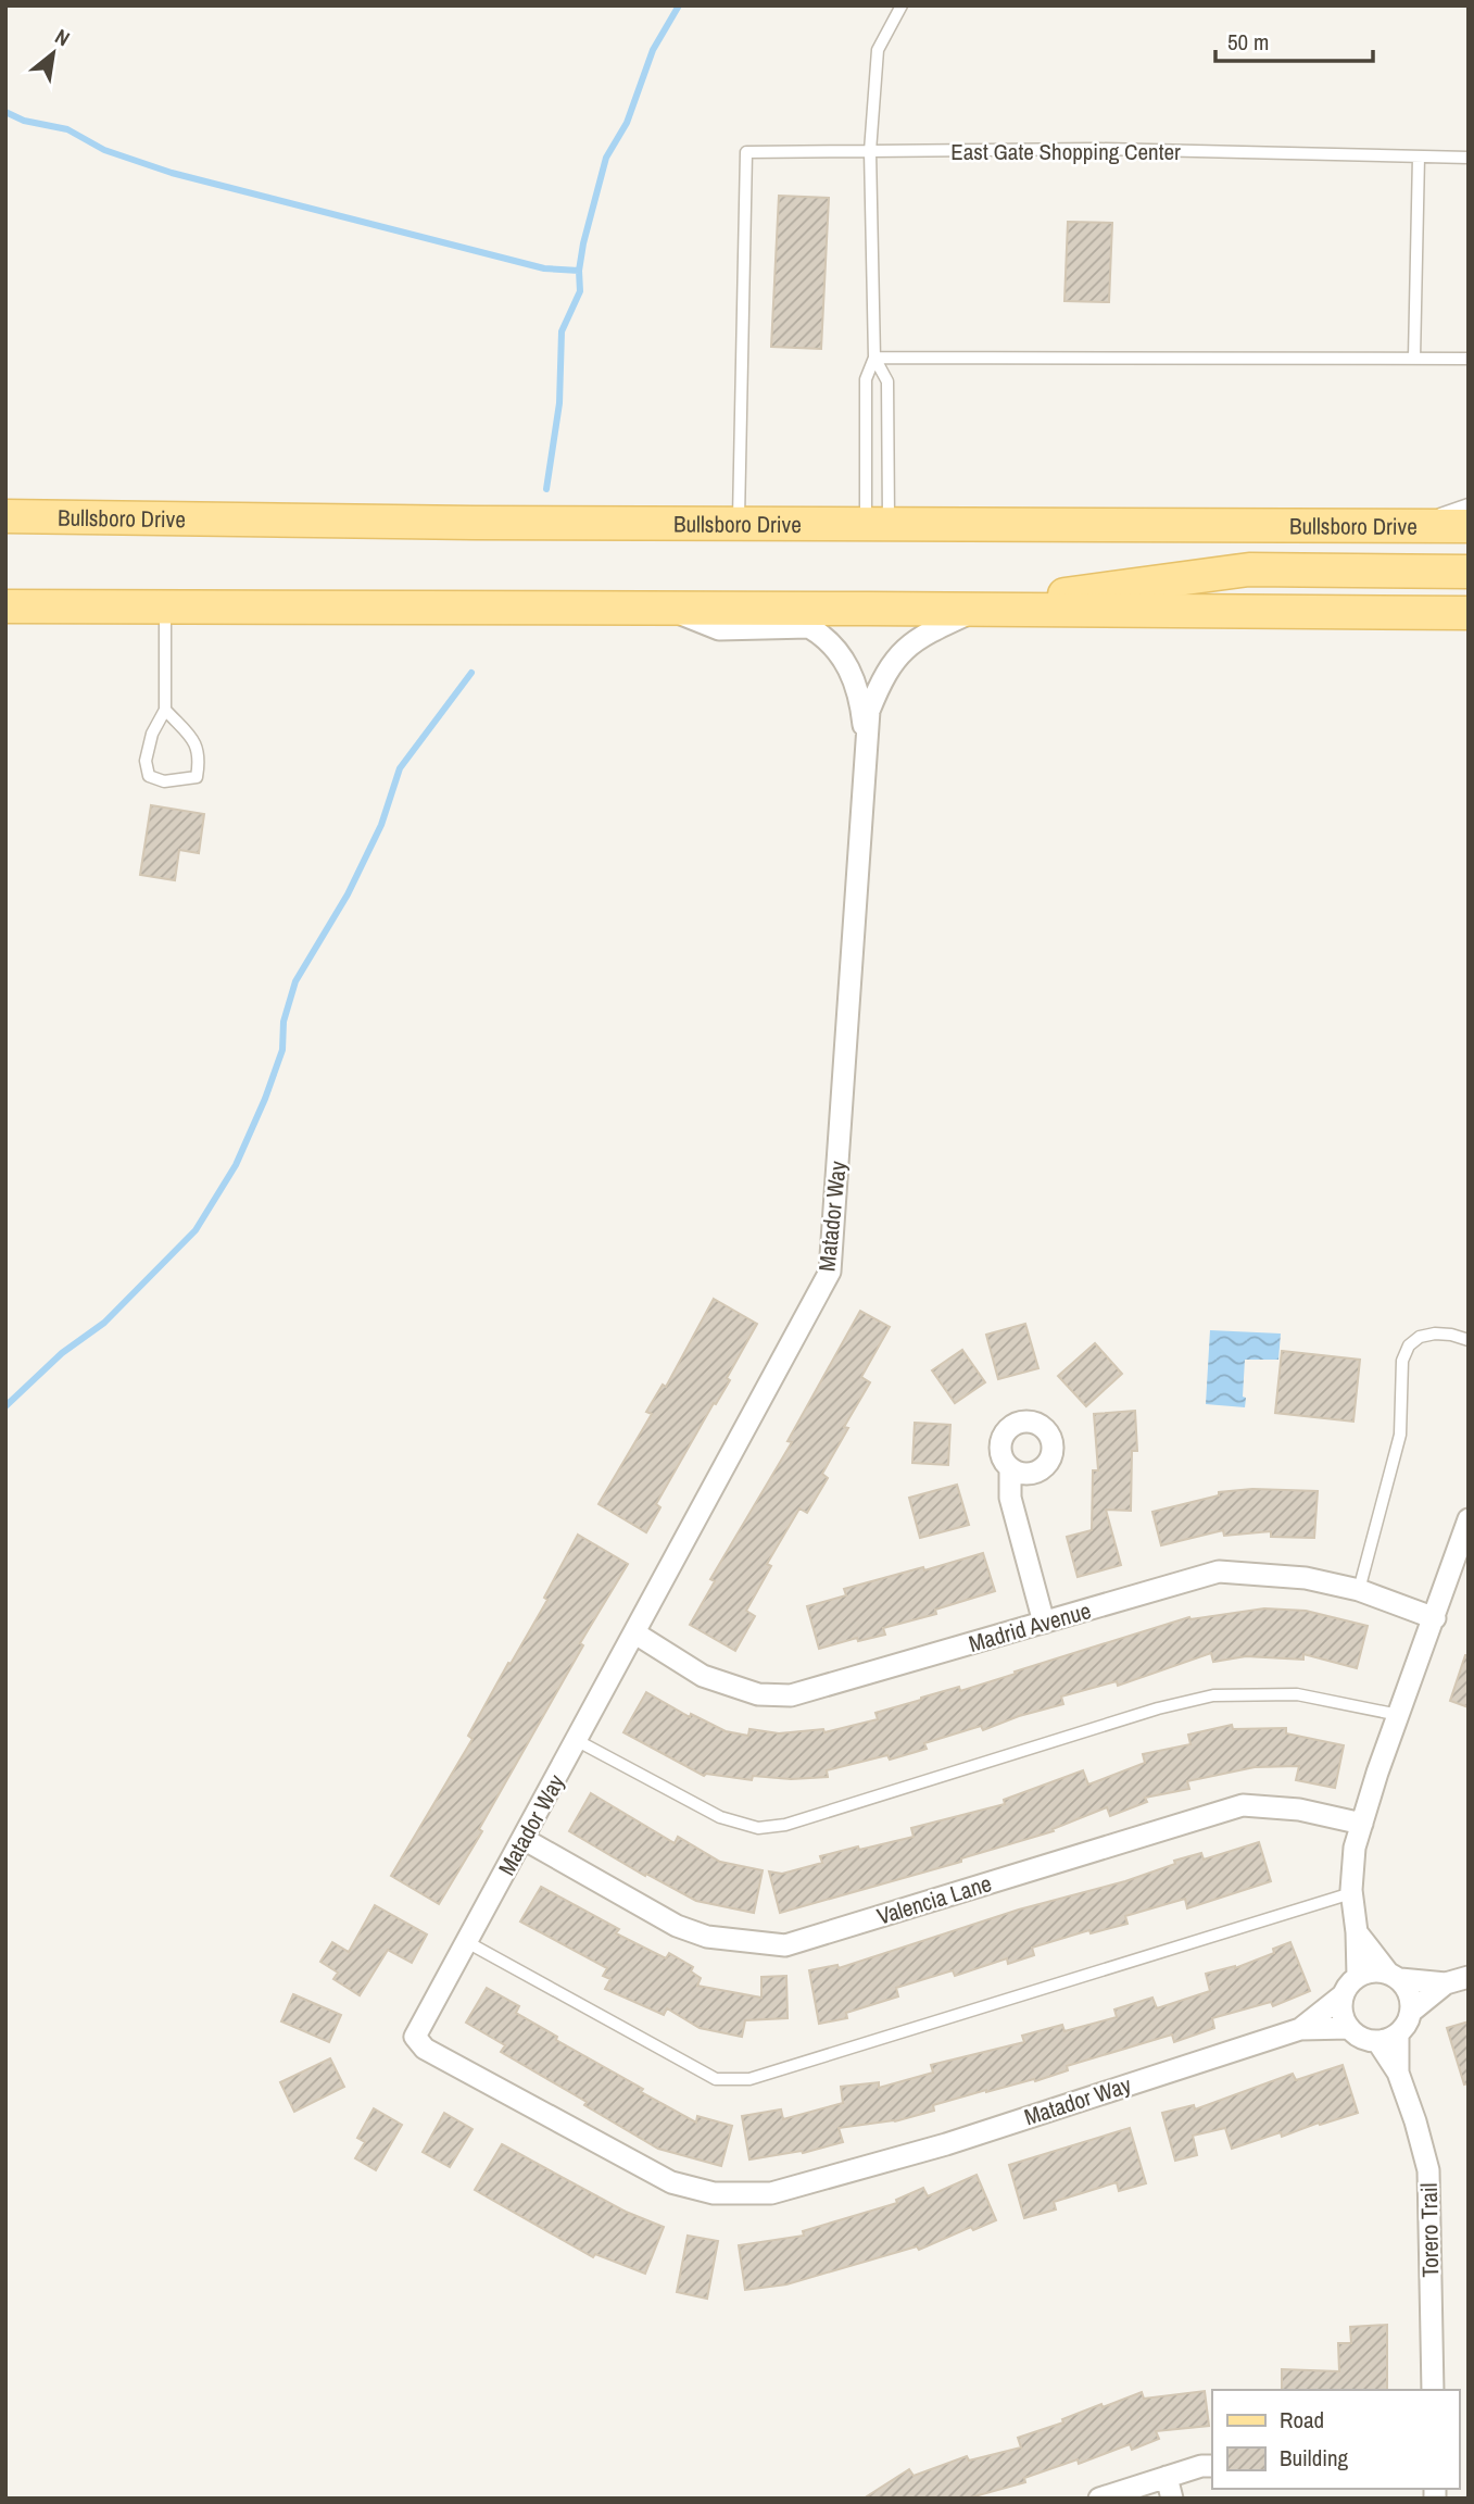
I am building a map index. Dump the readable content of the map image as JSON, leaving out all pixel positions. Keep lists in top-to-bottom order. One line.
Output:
{"streets":{"main road":["Bullsboro Drive"],"street":["Matador Way","Madrid Avenue","Valencia Lane","Torero Trail"],"lane":["East Gate Shopping Center"]},"crossings":[["East Gate Shopping Center","Bullsboro Drive"],["Matador Way","Madrid Avenue"],["Matador Way","Valencia Lane"],["Matador Way","Torero Trail"]],"legend":["Road","Building"],"scale_bar":"50 m","north":"top right"}
